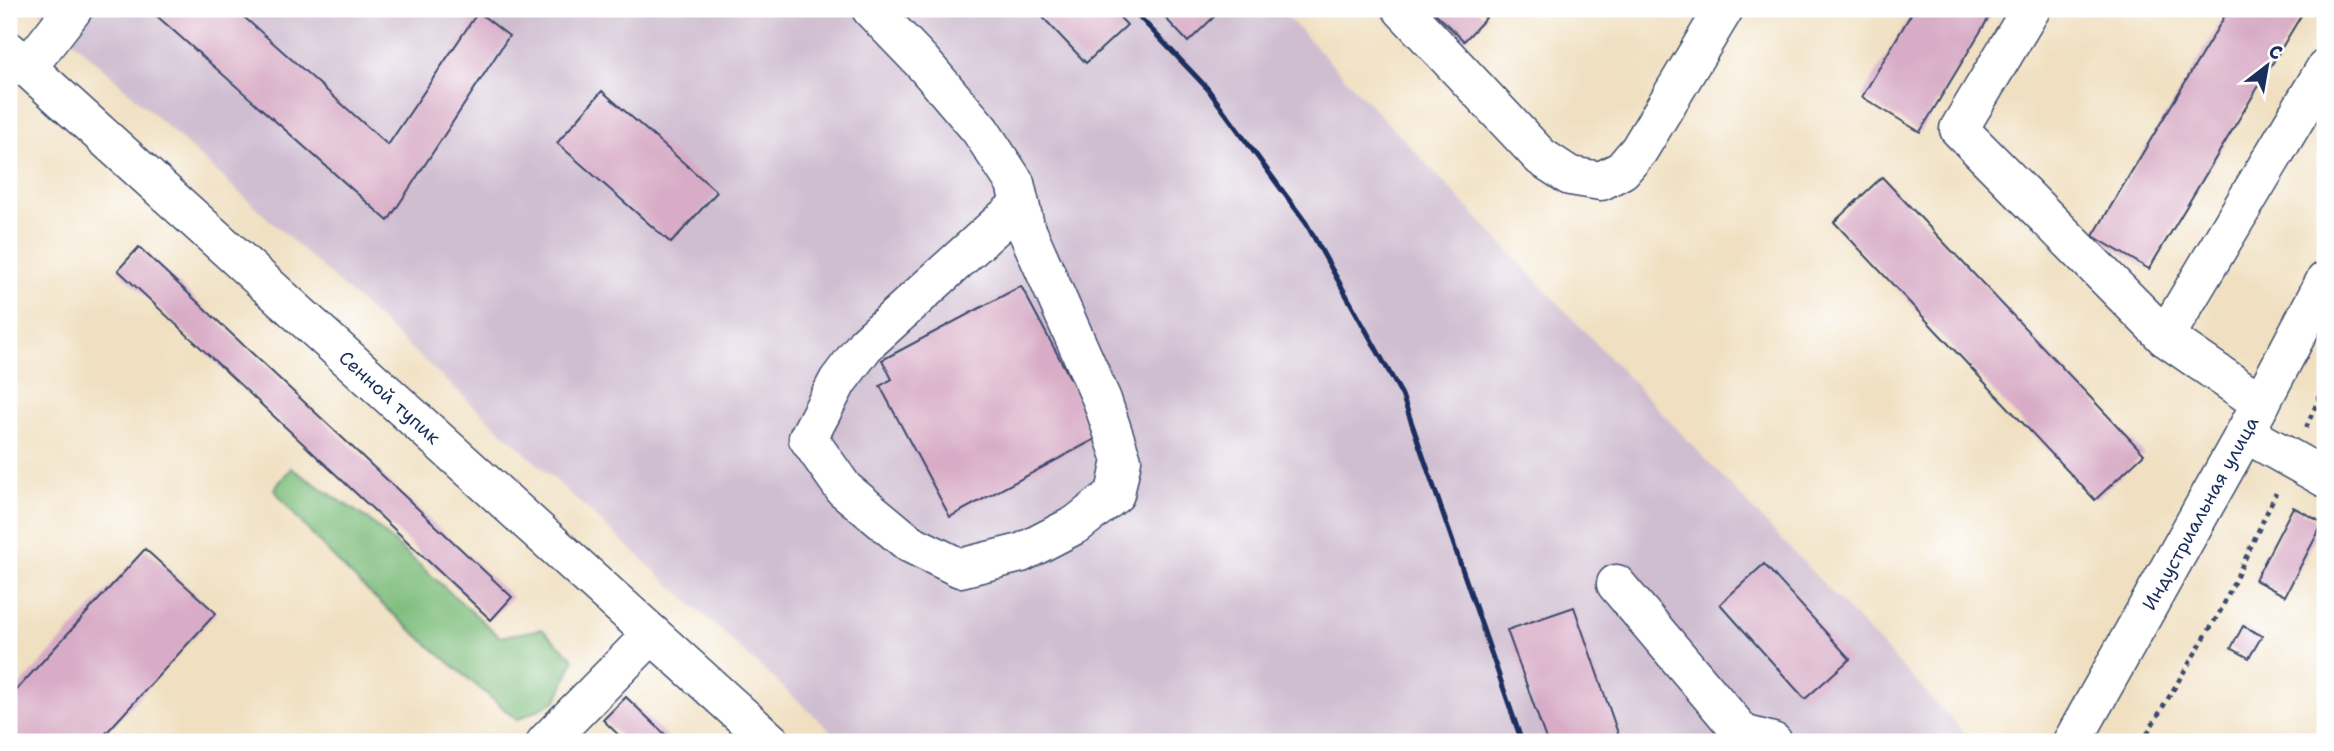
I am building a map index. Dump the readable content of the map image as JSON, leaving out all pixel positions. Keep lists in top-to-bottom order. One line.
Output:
{"streets":{"main road":["Сенной тупик","Индустриальная улица"]},"north":"top right"}
